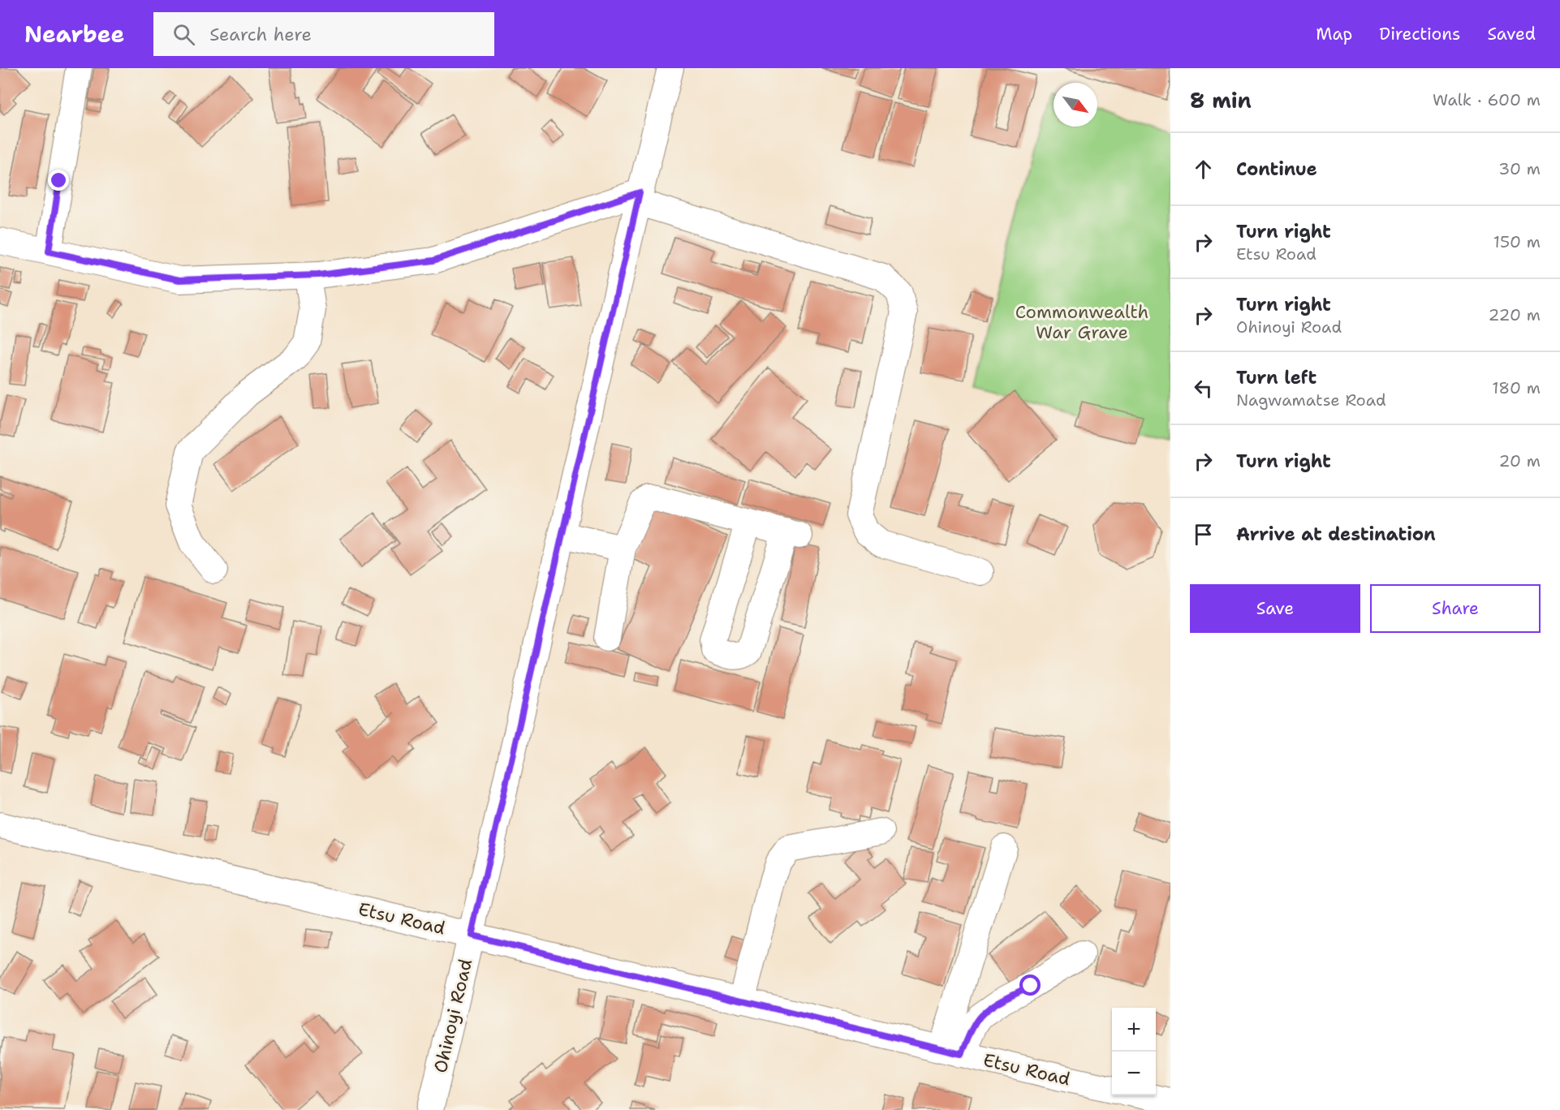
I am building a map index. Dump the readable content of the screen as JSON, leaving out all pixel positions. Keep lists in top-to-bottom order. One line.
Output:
{"streets":{"street":["Etsu Road","Ohinoyi Road"]},"crossings":[["Etsu Road","Ohinoyi Road"]],"parks":["Commonwealth War Grave"],"north":"bottom right","page":{"header":"Nearbee","search":"Search here","nav":["Map","Directions","Saved"],"heading":["8 min","Walk · 600 m"],"list":[["Continue","30 m"],["Turn right","Etsu Road","150 m"],["Turn right","Ohinoyi Road","220 m"],["Turn left","Nagwamatse Road","180 m"],["Turn right","20 m"],"Arrive at destination"],"buttons":["Save","Share"],"map_buttons":["+","−"]}}
